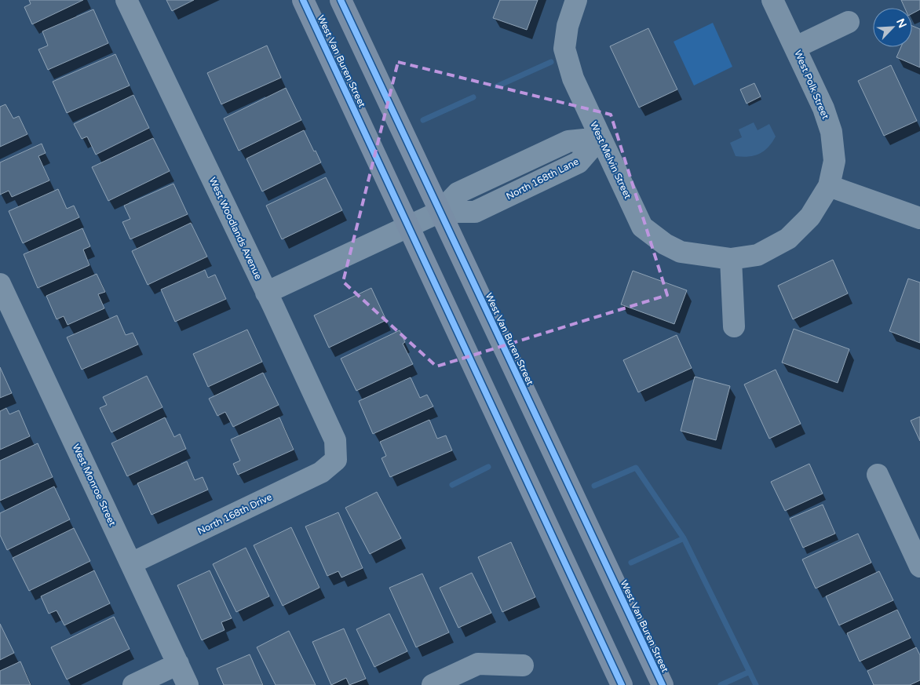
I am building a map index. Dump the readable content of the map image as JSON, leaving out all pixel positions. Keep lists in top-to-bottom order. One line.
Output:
{"streets":{"main road":["West Van Buren Street"],"street":["West Polk Street","West Melvin Street","West Woodlands Avenue","West Monroe Street","North 168th Drive"]},"crossings":[["West Polk Street","West Melvin Street"],["West Woodlands Avenue","North 168th Drive"],["West Monroe Street","North 168th Drive"]],"north":"top right"}
